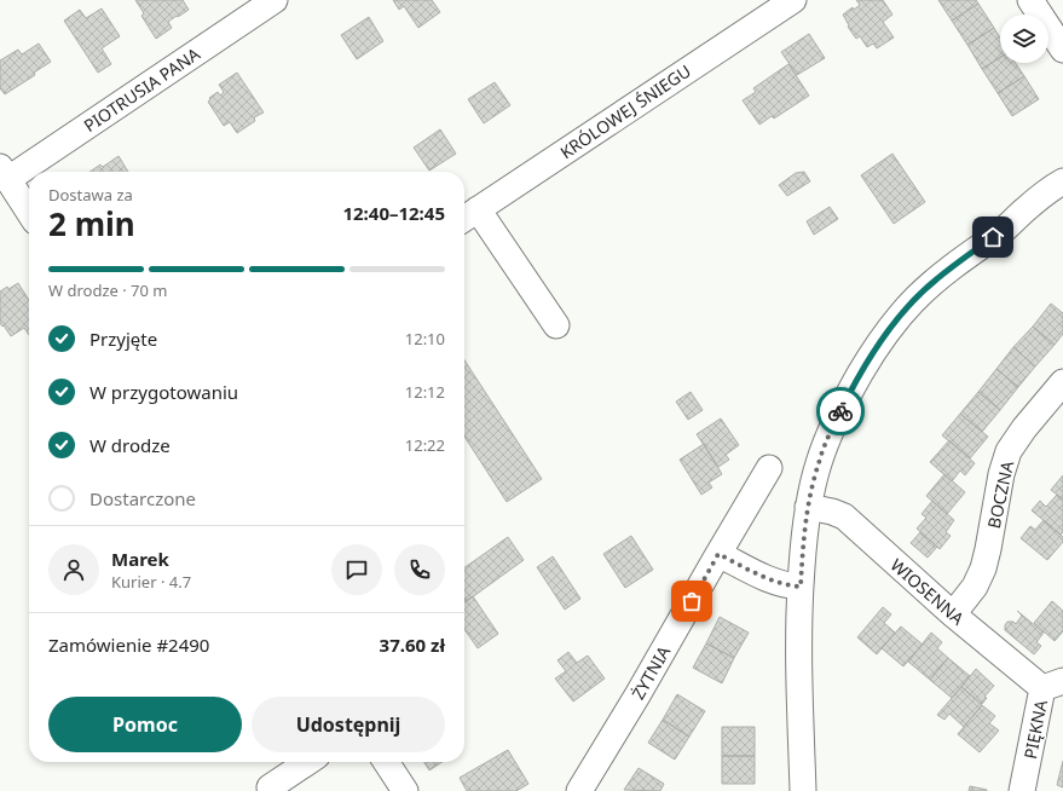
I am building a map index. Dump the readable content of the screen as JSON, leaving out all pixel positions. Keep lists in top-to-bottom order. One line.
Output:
{"streets":{"street":["PIOTRUSIA PANA","KRÓLOWEJ ŚNIEGU","BOCZNA","WIOSENNA","ŻYTNIA","PIĘKNA"]},"crossings":[["BOCZNA","WIOSENNA"],["WIOSENNA","PIĘKNA"]],"page":{"heading":["2 min","Dostawa za","12:40–12:45"],"panel":["Marek","Kurier · 4.7","Zamówienie #2490","37.60 zł"],"bar":"W drodze · 70 m","list":[["Przyjęte","12:10"],["W przygotowaniu","12:12"],["W drodze","12:22"],"Dostarczone"],"buttons":["Pomoc","Udostępnij"]}}
